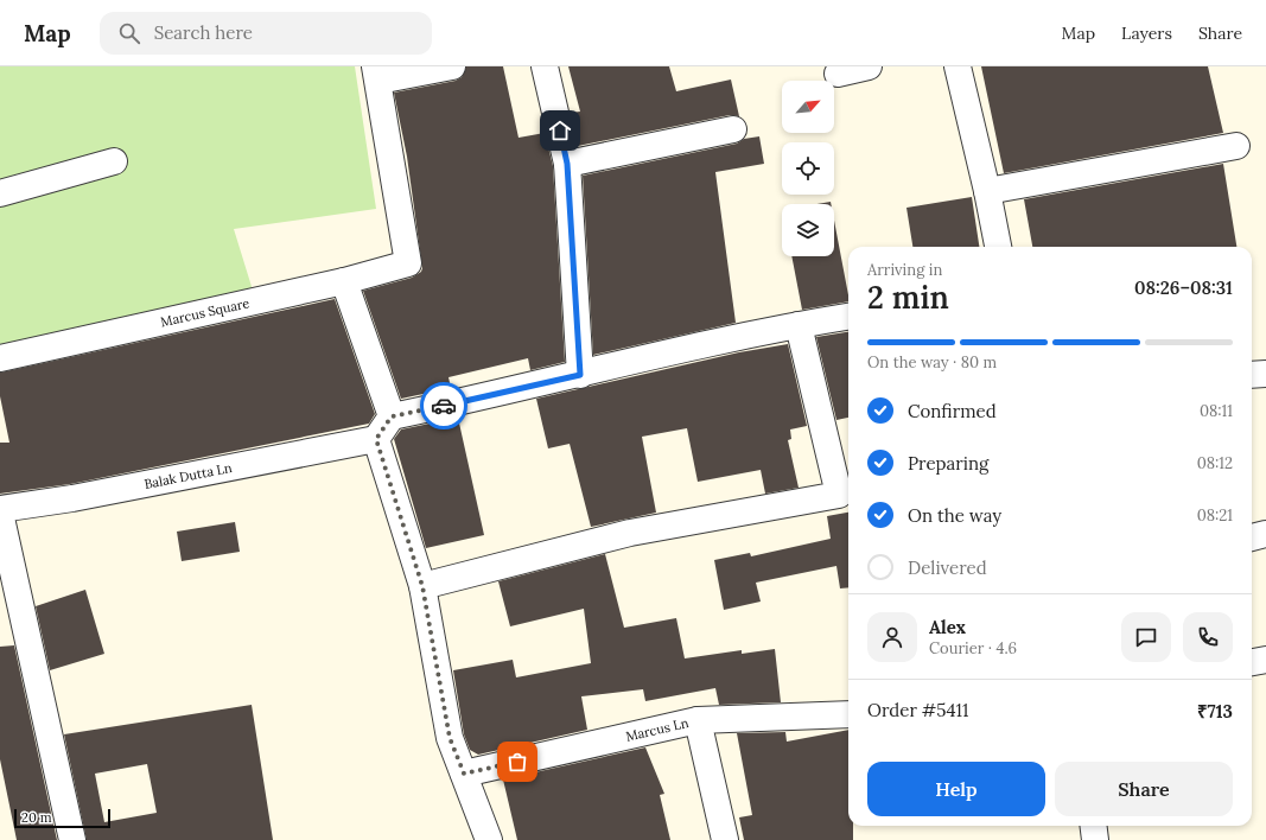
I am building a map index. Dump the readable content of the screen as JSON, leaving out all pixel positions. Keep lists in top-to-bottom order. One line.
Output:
{"streets":{"street":["Marcus Square","Balak Dutta Ln","Marcus Ln"]},"scale_bar":"20 m","north":"top right","page":{"header":"Map","search":"Search here","nav":["Map","Layers","Share"],"heading":["2 min","Arriving in","08:26–08:31"],"panel":["Alex","Courier · 4.6","Order #5411","₹713"],"bar":"On the way · 80 m","list":[["Confirmed","08:11"],["Preparing","08:12"],["On the way","08:21"],"Delivered"],"buttons":["Help","Share"],"scale":"20 m"}}
